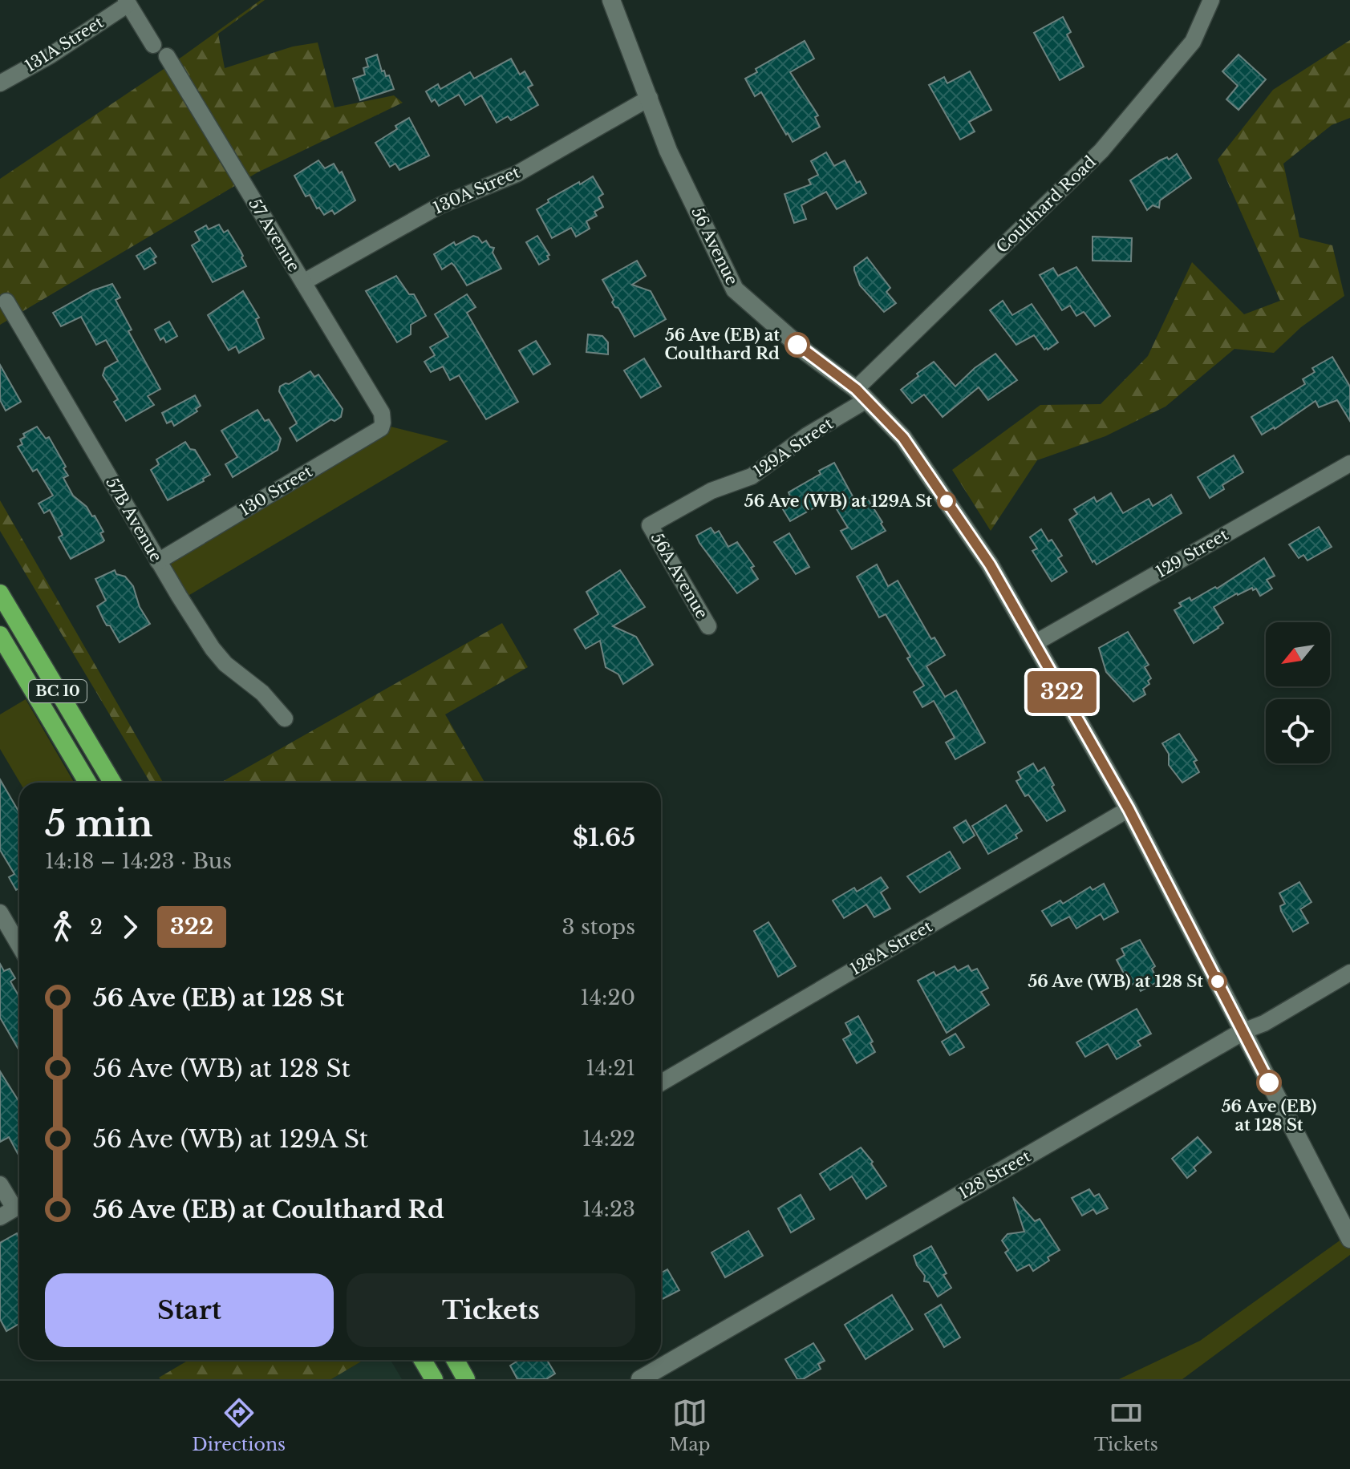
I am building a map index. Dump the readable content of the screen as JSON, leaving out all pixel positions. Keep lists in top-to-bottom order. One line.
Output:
{"streets":{"highway":["BC 10"],"street":["131A Street","130A Street","Coulthard Road","57 Avenue","56 Avenue","129A Street","130 Street","57B Avenue","129 Street","56A Avenue","128A Street","128 Street"]},"crossings":[["130A Street","57 Avenue"],["130A Street","56 Avenue"],["Coulthard Road","56 Avenue"],["Coulthard Road","129A Street"],["57 Avenue","130 Street"],["56 Avenue","129A Street"],["56 Avenue","129 Street"],["56 Avenue","128A Street"],["56 Avenue","128 Street"],["129A Street","56A Avenue"],["130 Street","57B Avenue"]],"places":["56 Ave (EB) at Coulthard Rd","56 Ave (WB) at 129A St","56 Ave (WB) at 128 St","56 Ave (EB) at 128 St"],"lines":["bus line 322"],"north":"bottom left","page":{"on_map":"322","heading":["5 min","14:18 – 14:23 · Bus","$1.65"],"legs":["2","322","3 stops"],"list":[{"name":"56 Ave (EB) at 128 St","value":"14:20"},{"name":"56 Ave (WB) at 128 St","value":"14:21"},{"name":"56 Ave (WB) at 129A St","value":"14:22"},{"name":"56 Ave (EB) at Coulthard Rd","value":"14:23"}],"buttons":["Start","Tickets"],"tabs":["Directions","Map","Tickets"]}}
